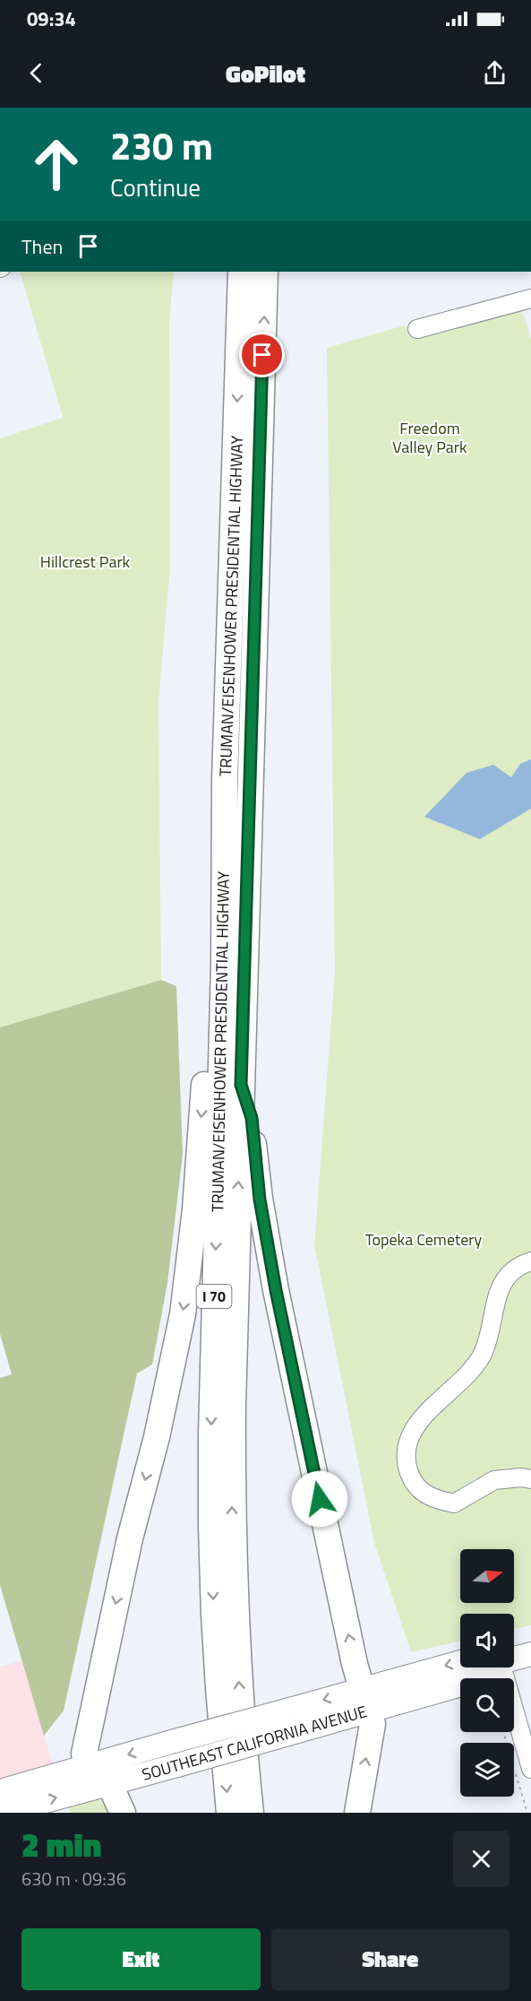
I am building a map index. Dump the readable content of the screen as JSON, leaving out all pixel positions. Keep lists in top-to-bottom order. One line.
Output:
{"streets":{"highway":["TRUMAN/EISENHOWER PRESIDENTIAL HIGHWAY","I 70"],"main road":["SOUTHEAST CALIFORNIA AVENUE"]},"parks":["Freedom Valley Park","Hillcrest Park","Topeka Cemetery"],"north":"right","page":{"status":"09:34","header":"GoPilot","turn":["230 m","Continue"],"then":"Then","heading":["2 min","630 m · 09:36"],"buttons":["Exit","Share"]}}
